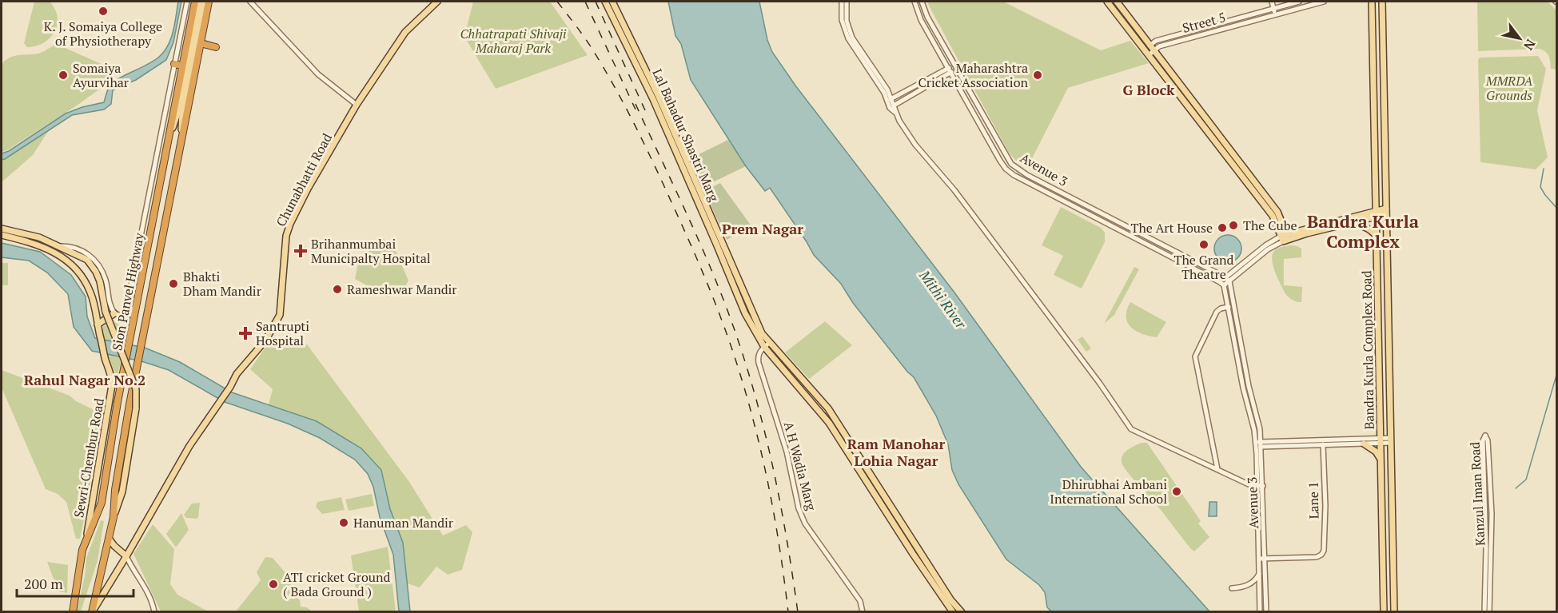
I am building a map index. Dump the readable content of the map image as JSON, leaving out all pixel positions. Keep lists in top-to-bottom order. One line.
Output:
{"streets":{"highway":["Sion Panvel Highway"],"main road":["Lal Bahadur Shastri Marg","Chunabhatti Road","Bandra Kurla Complex Road","Sewri-Chembur Road"],"street":["Street 5","Avenue 3","A H Wadia Marg","Kanzul Iman Road","Lane 1"]},"crossings":[["Lal Bahadur Shastri Marg","A H Wadia Marg"],["Avenue 3","Lane 1"],["Chunabhatti Road","Sion Panvel Highway"],["Sion Panvel Highway","Sewri-Chembur Road"]],"districts":["G Block","Bandra Kurla Complex","Prem Nagar","Rahul Nagar No.2","Ram Manohar Lohia Nagar"],"water":["Mithi River"],"parks":["Chhatrapati Shivaji Maharaj Park","MMRDA Grounds"],"places":{"other":["K. J. Somaiya College of Physiotherapy","Somaiya Ayurvihar","Maharashtra Cricket Association","The Cube","The Art House","The Grand Theatre","Bhakti Dham Mandir","Rameshwar Mandir","Dhirubhai Ambani International School","Hanuman Mandir","ATI cricket Ground ( Bada Ground )"],"health":["Brihanmumbai Municipalty Hospital","Santrupti Hospital"]},"scale_bar":"200 m","north":"bottom right"}
